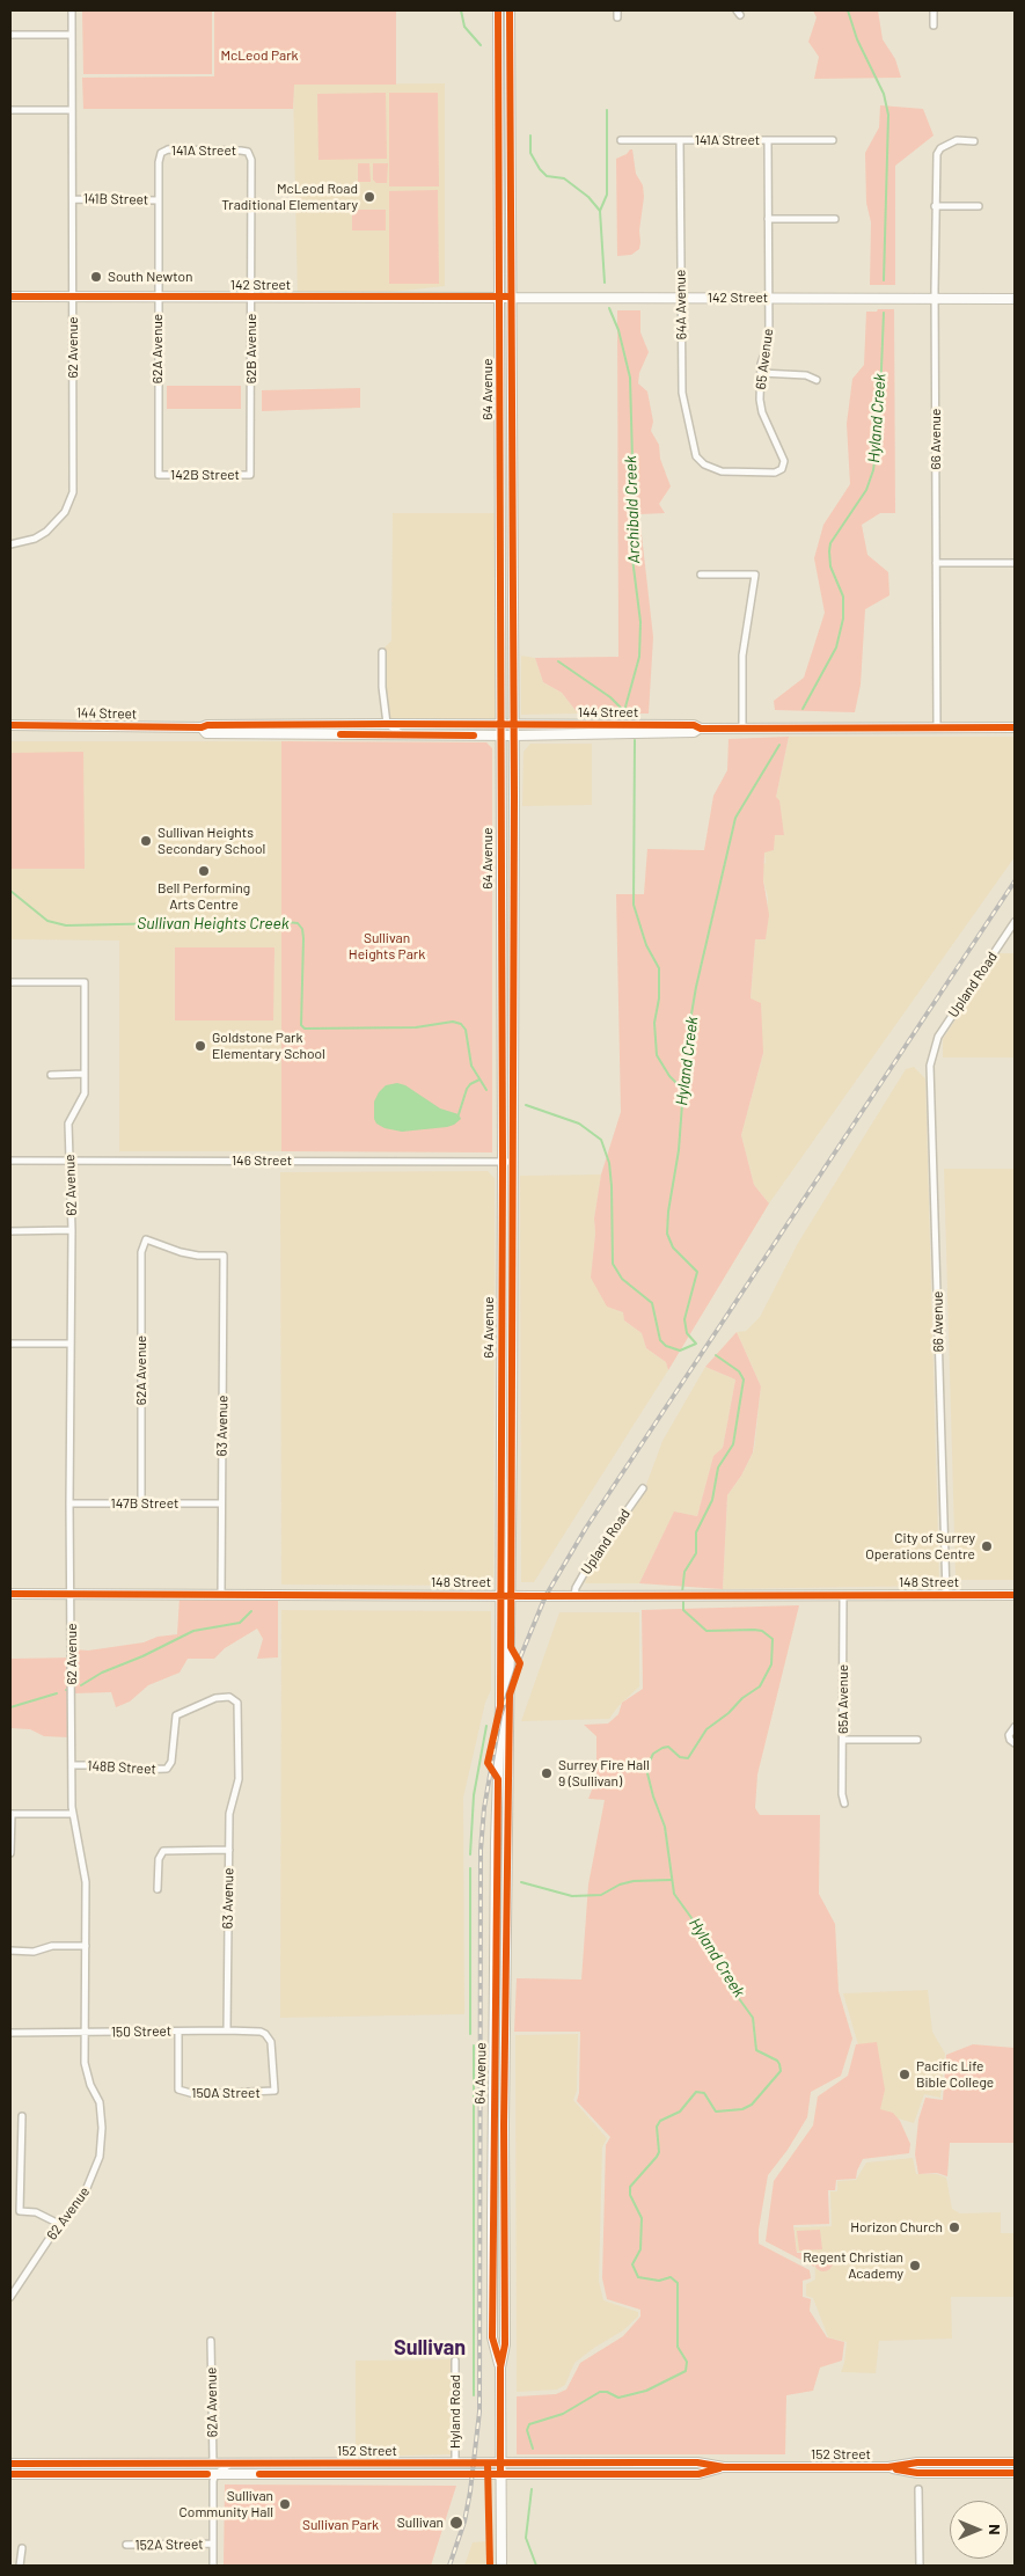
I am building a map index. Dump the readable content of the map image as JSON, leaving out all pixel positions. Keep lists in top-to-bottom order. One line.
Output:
{"streets":{"main road":["142 Street","64 Avenue","144 Street","148 Street","152 Street"],"street":["141A Street","141B Street","64A Avenue","62 Avenue","62A Avenue","62B Avenue","65 Avenue","66 Avenue","142B Street","Upland Road","146 Street","63 Avenue","147B Street","65A Avenue","148B Street","150 Street","150A Street","Hyland Road","152A Street"]},"crossings":[["141A Street","64A Avenue"],["141A Street","62A Avenue"],["141A Street","62B Avenue"],["141A Street","65 Avenue"],["141B Street","62 Avenue"],["141B Street","62A Avenue"],["142 Street","64A Avenue"],["142 Street","62 Avenue"],["142 Street","62A Avenue"],["142 Street","62B Avenue"],["142 Street","65 Avenue"],["142 Street","64 Avenue"],["142 Street","66 Avenue"],["64A Avenue","65 Avenue"],["62 Avenue","146 Street"],["62 Avenue","147B Street"],["62 Avenue","148 Street"],["62 Avenue","148B Street"],["62 Avenue","150 Street"],["62A Avenue","142B Street"],["62A Avenue","63 Avenue"],["62A Avenue","147B Street"],["62A Avenue","152 Street"],["62B Avenue","142B Street"],["64 Avenue","144 Street"],["64 Avenue","146 Street"],["64 Avenue","148 Street"],["64 Avenue","152 Street"],["66 Avenue","144 Street"],["66 Avenue","Upland Road"],["66 Avenue","148 Street"],["Upland Road","148 Street"],["63 Avenue","147B Street"],["63 Avenue","148 Street"],["63 Avenue","148B Street"],["63 Avenue","150 Street"],["148 Street","65A Avenue"],["150 Street","150A Street"],["Hyland Road","152 Street"]],"districts":["Sullivan"],"water":["Hyland Creek","Archibald Creek","Sullivan Heights Creek"],"parks":["McLeod Park","Sullivan Heights Park","Sullivan Park"],"places":["McLeod Road Traditional Elementary","South Newton","Sullivan Heights Secondary School","Bell Performing Arts Centre","Goldstone Park Elementary School","City of Surrey Operations Centre","Surrey Fire Hall 9 (Sullivan)","Pacific Life Bible College","Horizon Church","Regent Christian Academy","Sullivan Community Hall","Sullivan"],"north":"right"}
